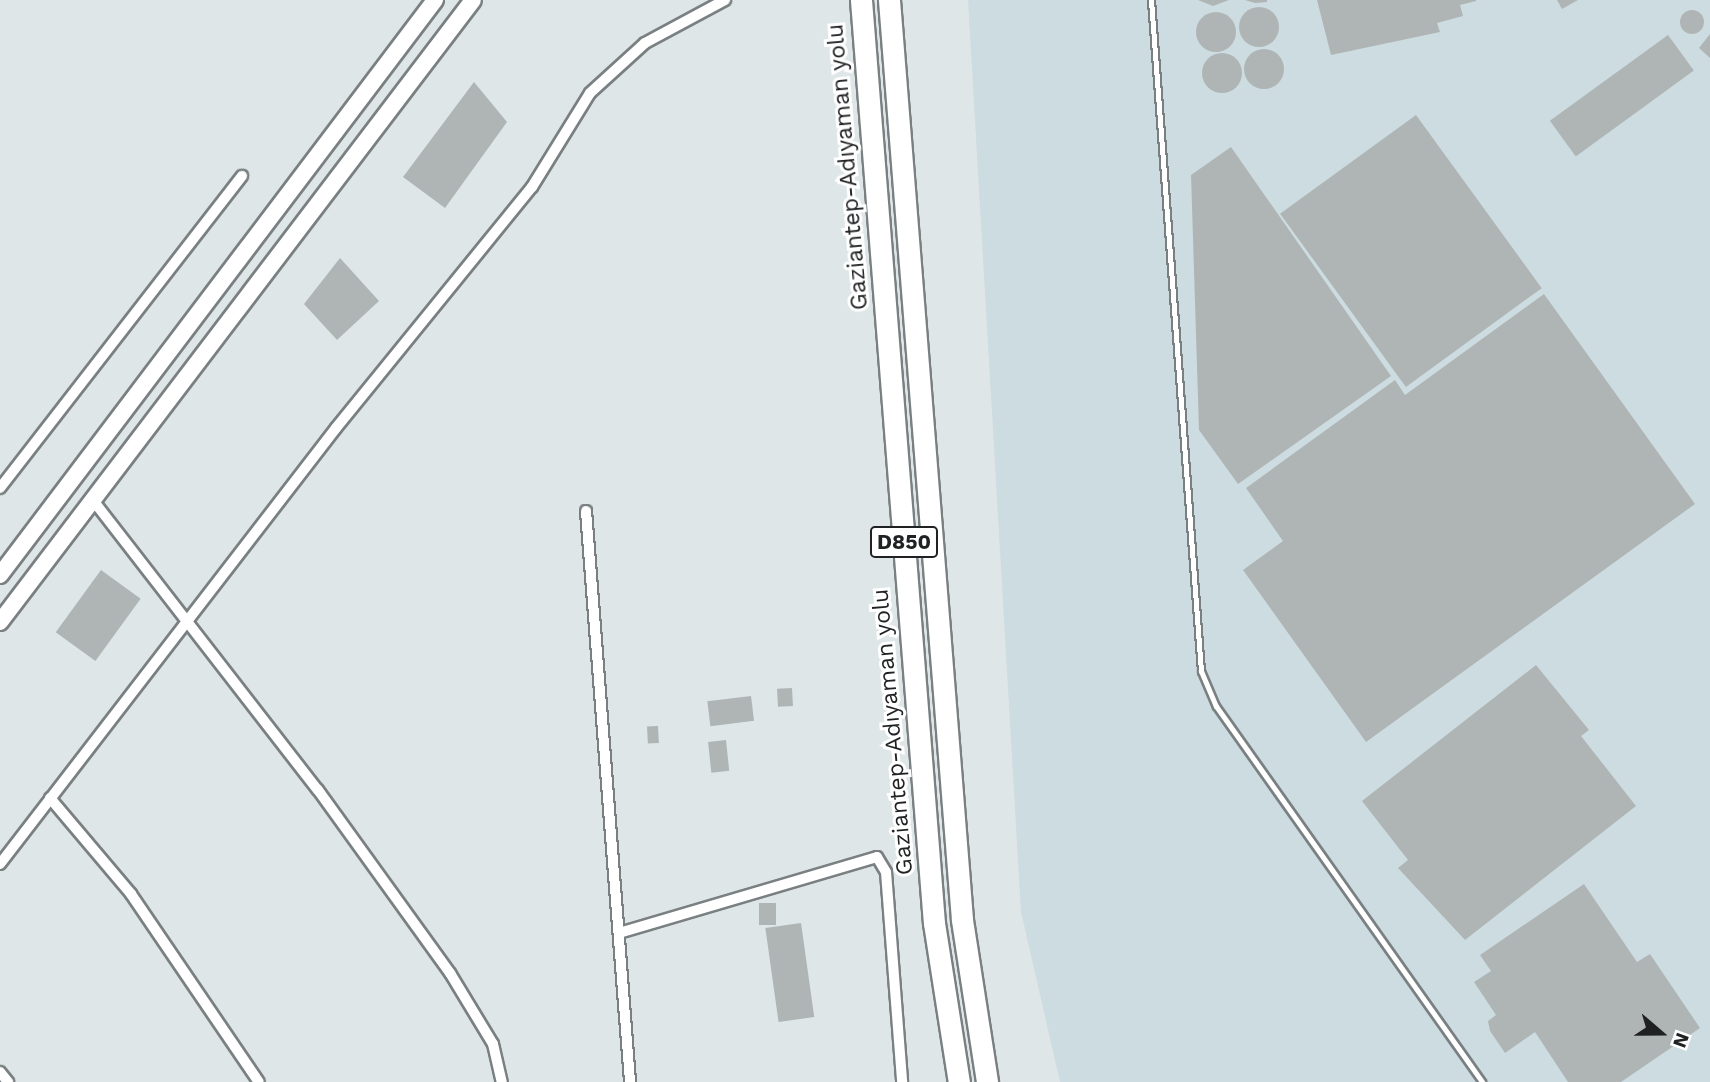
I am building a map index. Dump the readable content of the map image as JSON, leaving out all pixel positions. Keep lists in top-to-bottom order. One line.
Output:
{"streets":{"highway":["Gaziantep-Adıyaman yolu","D850"]},"north":"right"}
